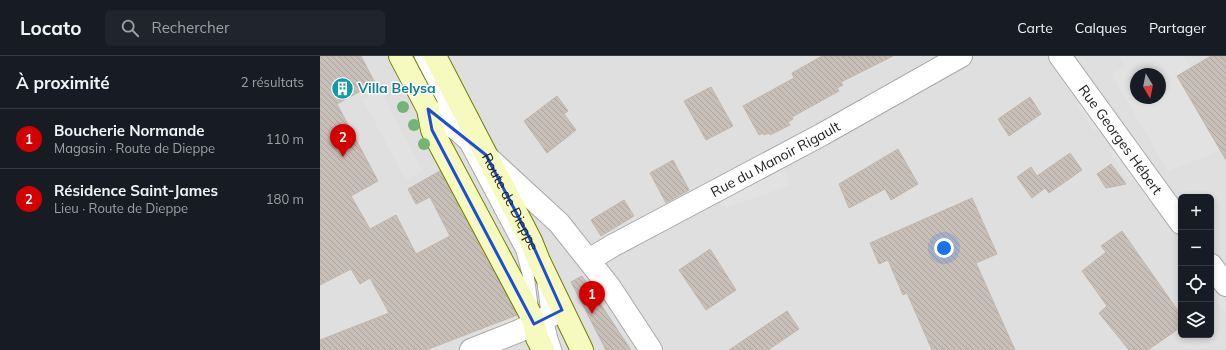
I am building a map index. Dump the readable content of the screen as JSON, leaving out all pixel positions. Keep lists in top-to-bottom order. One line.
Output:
{"streets":{"main road":["Route de Dieppe"],"street":["Rue Georges Hébert","Rue du Manoir Rigault"]},"places":{"building":["Villa Belysa"]},"north":"bottom","page":{"header":"Locato","search":"Rechercher","nav":["Carte","Calques","Partager"],"heading":["À proximité","2 résultats"],"list":[{"mark":"1","name":"Boucherie Normande","note":"Magasin · Route de Dieppe","value":"110 m"},{"mark":"2","name":"Résidence Saint-James","note":"Lieu · Route de Dieppe","value":"180 m"}],"pins":["2","1"],"map_buttons":["+","−"]}}
